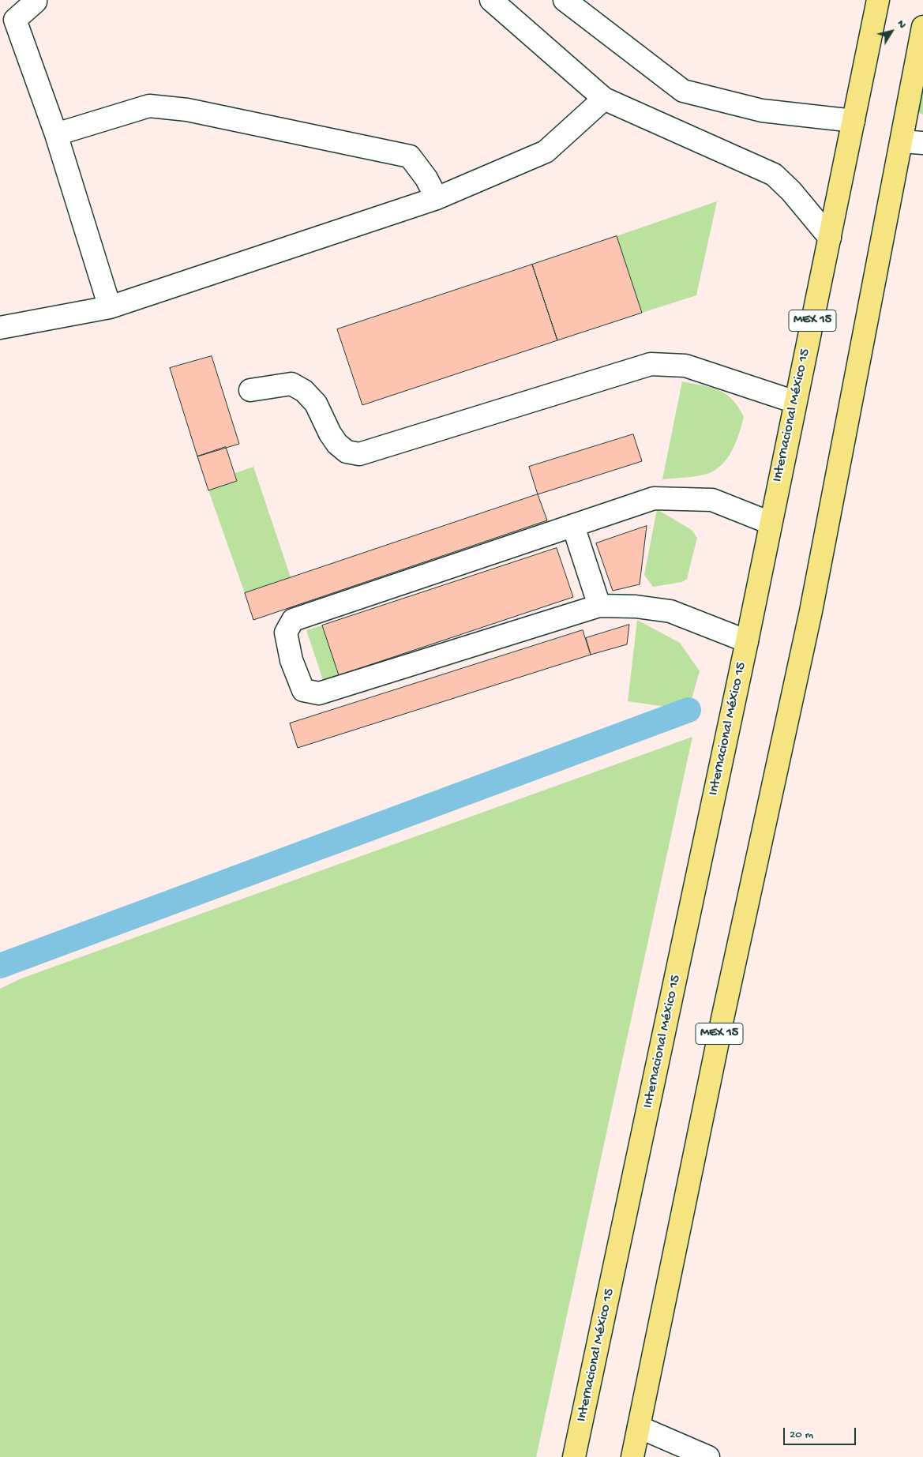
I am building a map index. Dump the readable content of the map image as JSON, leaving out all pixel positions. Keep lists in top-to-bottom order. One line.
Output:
{"streets":{"main road":["MEX 15","Internacional México 15"]},"scale_bar":"20 m","north":"top right"}
